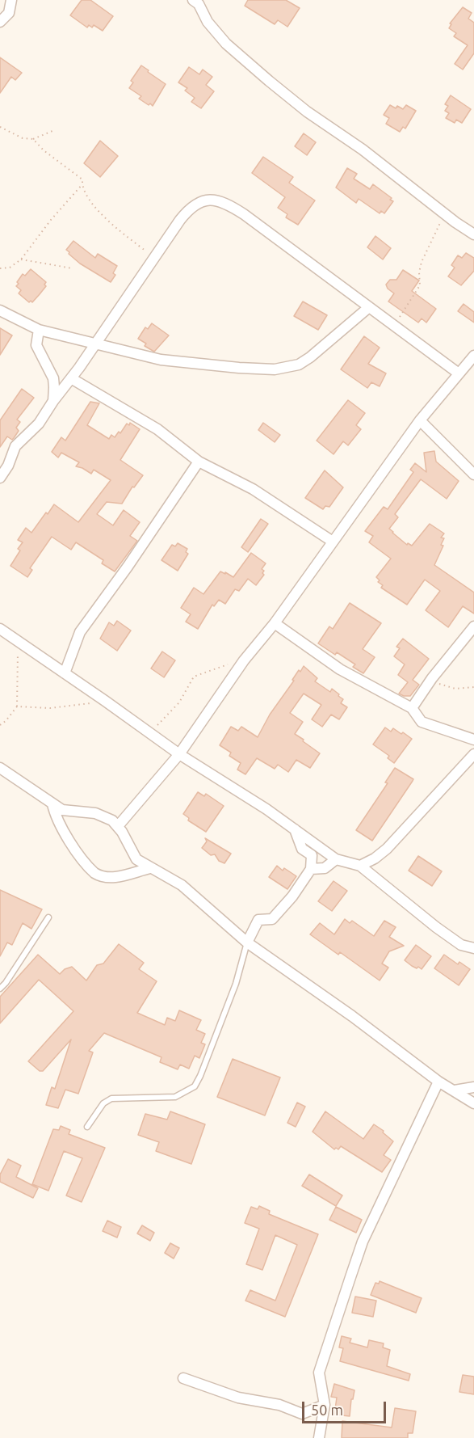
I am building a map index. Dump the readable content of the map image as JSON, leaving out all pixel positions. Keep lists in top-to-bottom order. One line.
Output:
{"scale_bar":"50 m"}
